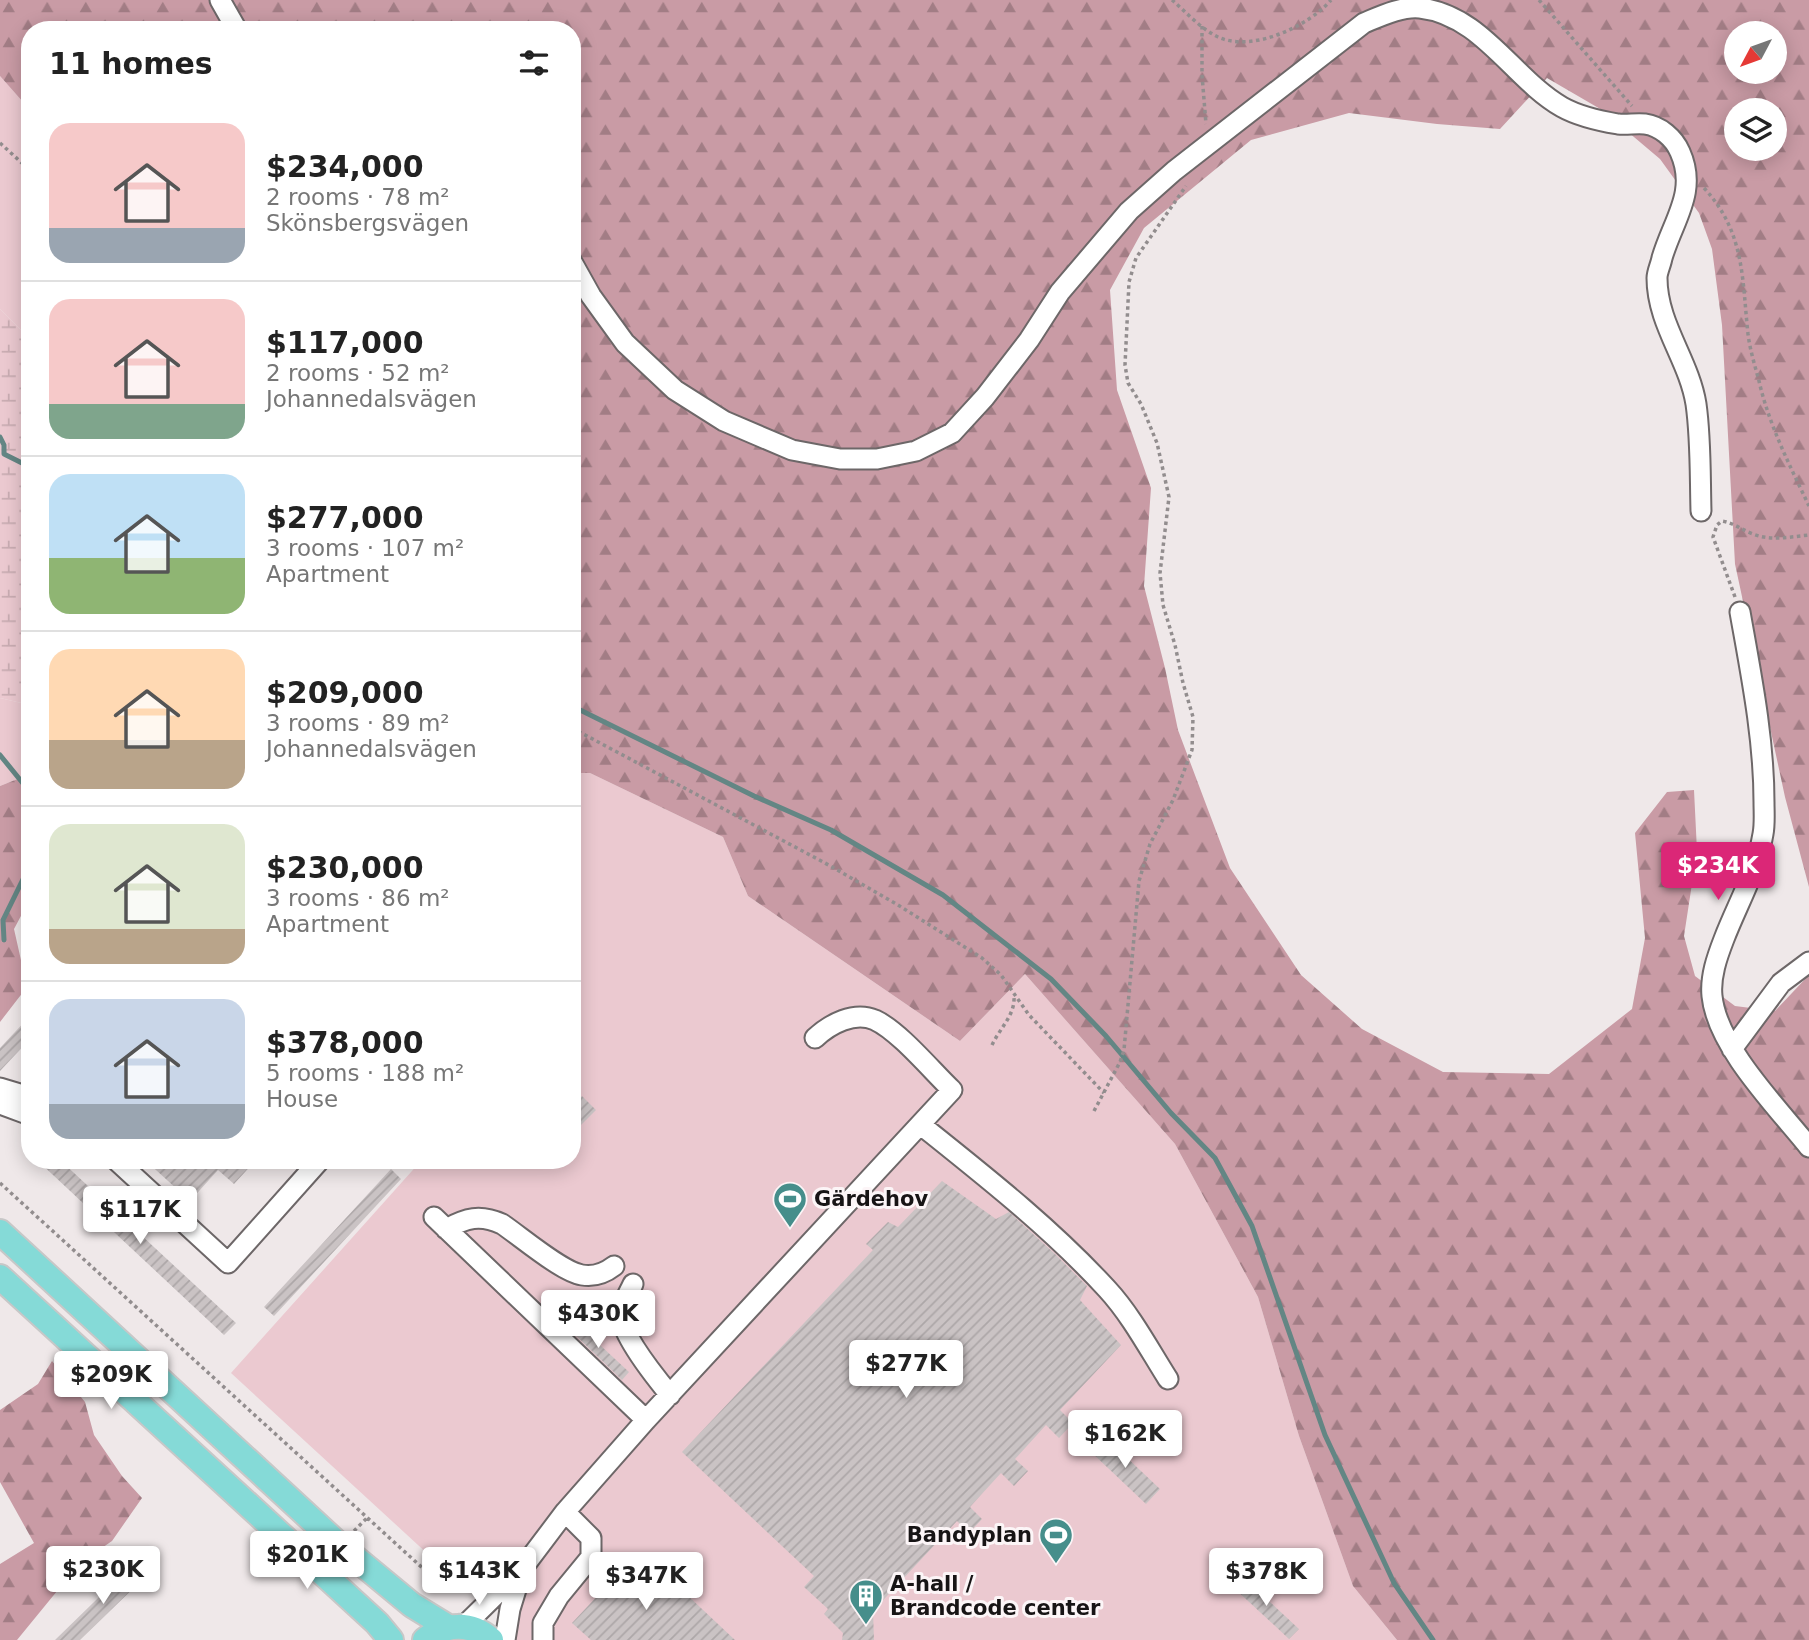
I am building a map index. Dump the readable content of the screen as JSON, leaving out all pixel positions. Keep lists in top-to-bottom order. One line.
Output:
{"places":{"sports":["Gärdehov","Bandyplan"],"building":["A-hall / Brandcode center"]},"north":"bottom left","page":{"heading":"11 homes","list":[{"name":"$234,000","note":"2 rooms · 78 m² · Skönsbergsvägen"},{"name":"$117,000","note":"2 rooms · 52 m² · Johannedalsvägen"},{"name":"$277,000","note":"3 rooms · 107 m² · Apartment"},{"name":"$209,000","note":"3 rooms · 89 m² · Johannedalsvägen"},{"name":"$230,000","note":"3 rooms · 86 m² · Apartment"},{"name":"$378,000","note":"5 rooms · 188 m² · House"}],"price":["$234K","$117K","$430K","$277K","$209K","$162K","$201K","$230K","$143K","$378K","$347K"]}}
